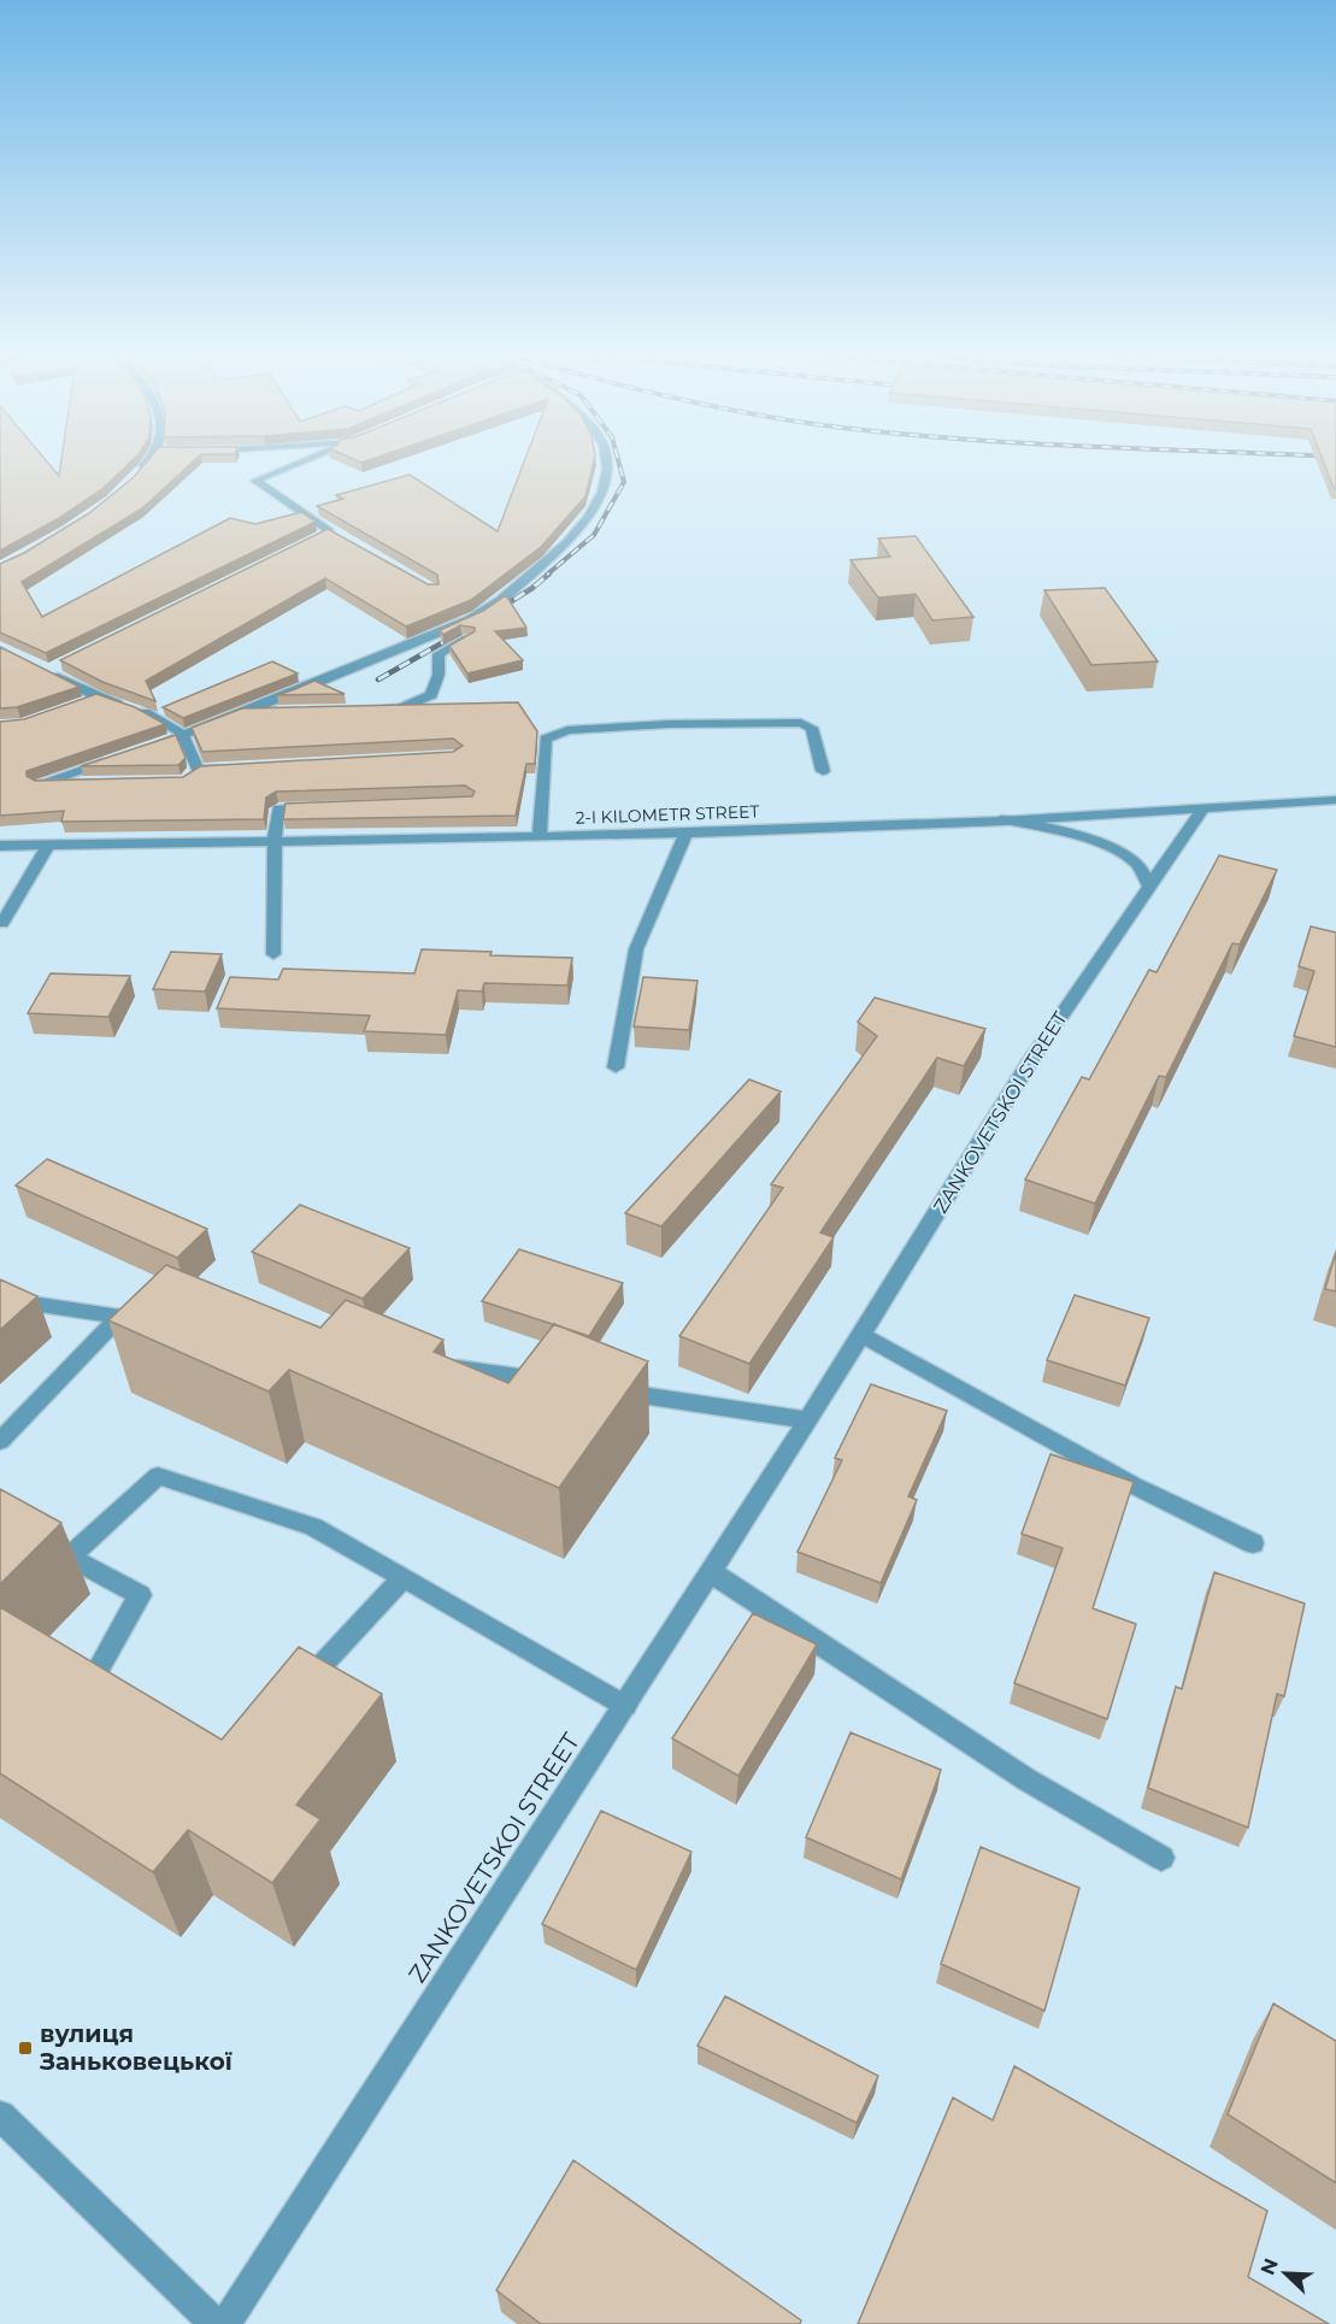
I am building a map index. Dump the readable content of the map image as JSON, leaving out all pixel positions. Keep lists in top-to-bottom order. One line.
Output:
{"streets":{"street":["2-I KILOMETR STREET","ZANKOVETSKOI STREET"]},"crossings":[["2-I KILOMETR STREET","ZANKOVETSKOI STREET"]],"places":{"transit":["вулиця Заньковецької"]},"north":"top left"}
